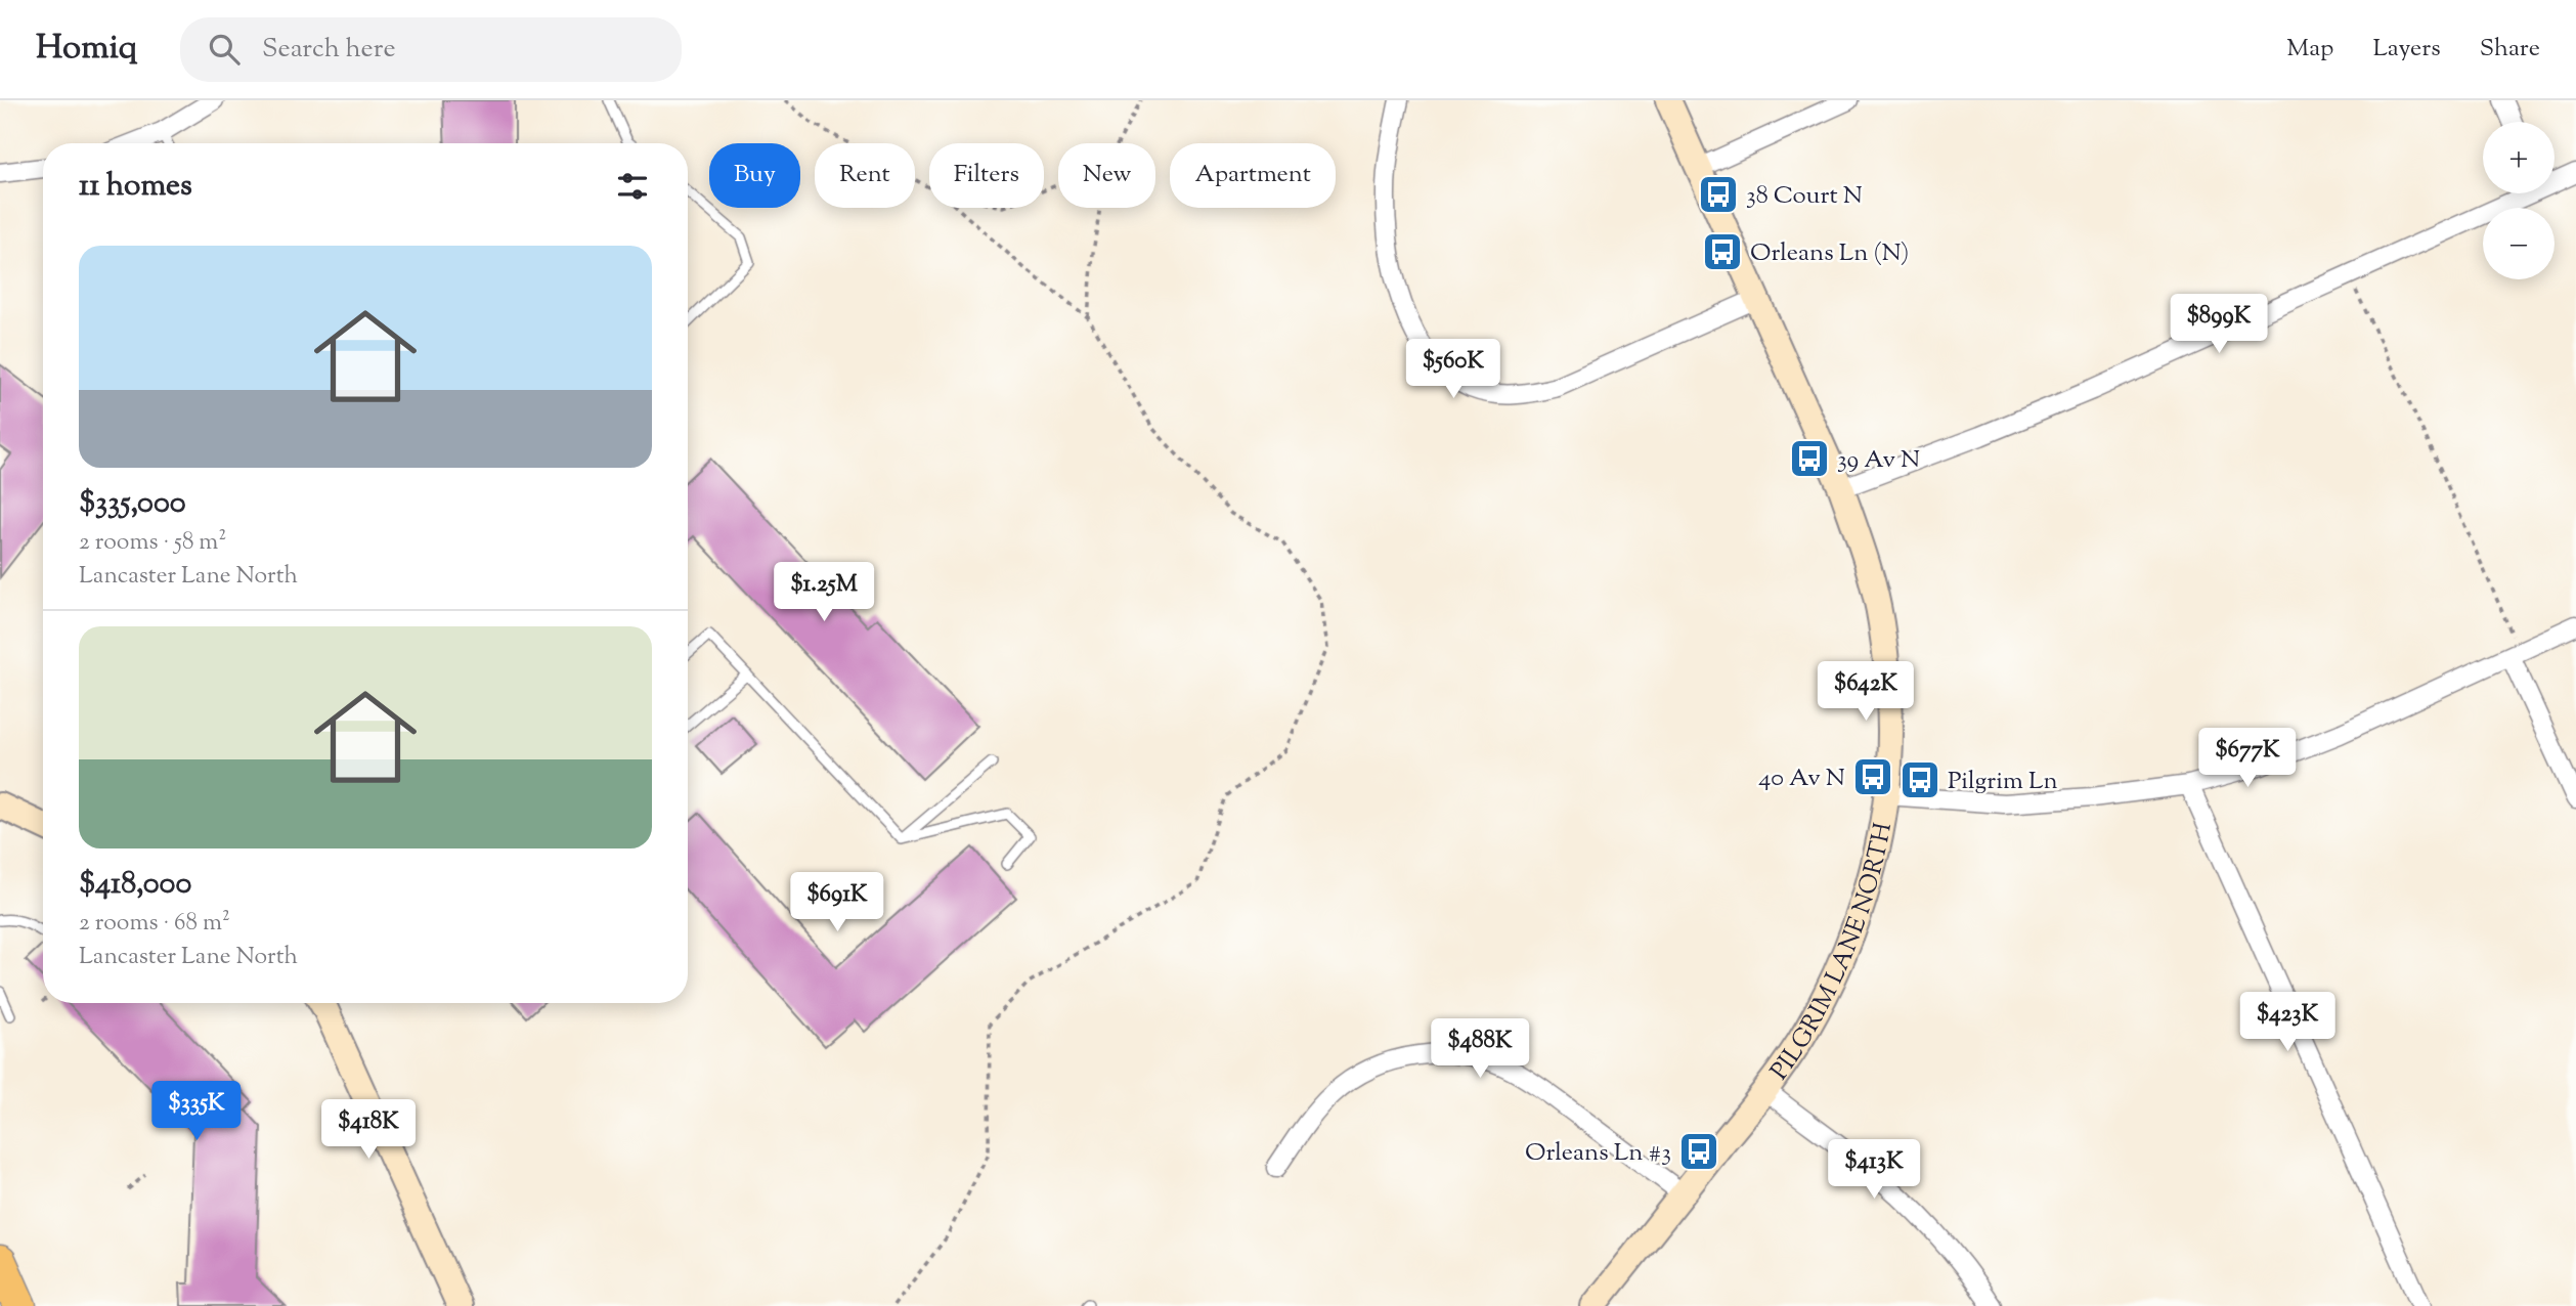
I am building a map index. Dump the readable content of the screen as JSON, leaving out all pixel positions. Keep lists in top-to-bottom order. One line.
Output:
{"streets":{"street":["PILGRIM LANE NORTH"]},"places":{"bus stop":["38 Court N","Orleans Ln (N)","39 Av N","40 Av N","Pilgrim Ln","Orleans Ln #3"]},"page":{"header":"Homiq","search":"Search here","nav":["Map","Layers","Share"],"map_buttons":["+","−"],"chip":["Buy","Rent","Filters","New","Apartment"],"heading":"11 homes","list":[{"name":"$335,000","note":"2 rooms · 58 m² · Lancaster Lane North"},{"name":"$418,000","note":"2 rooms · 68 m² · Lancaster Lane North"}],"price":["$899K","$560K","$1.25M","$642K","$677K","$691K","$423K","$488K","$335K","$418K","$413K"]}}
